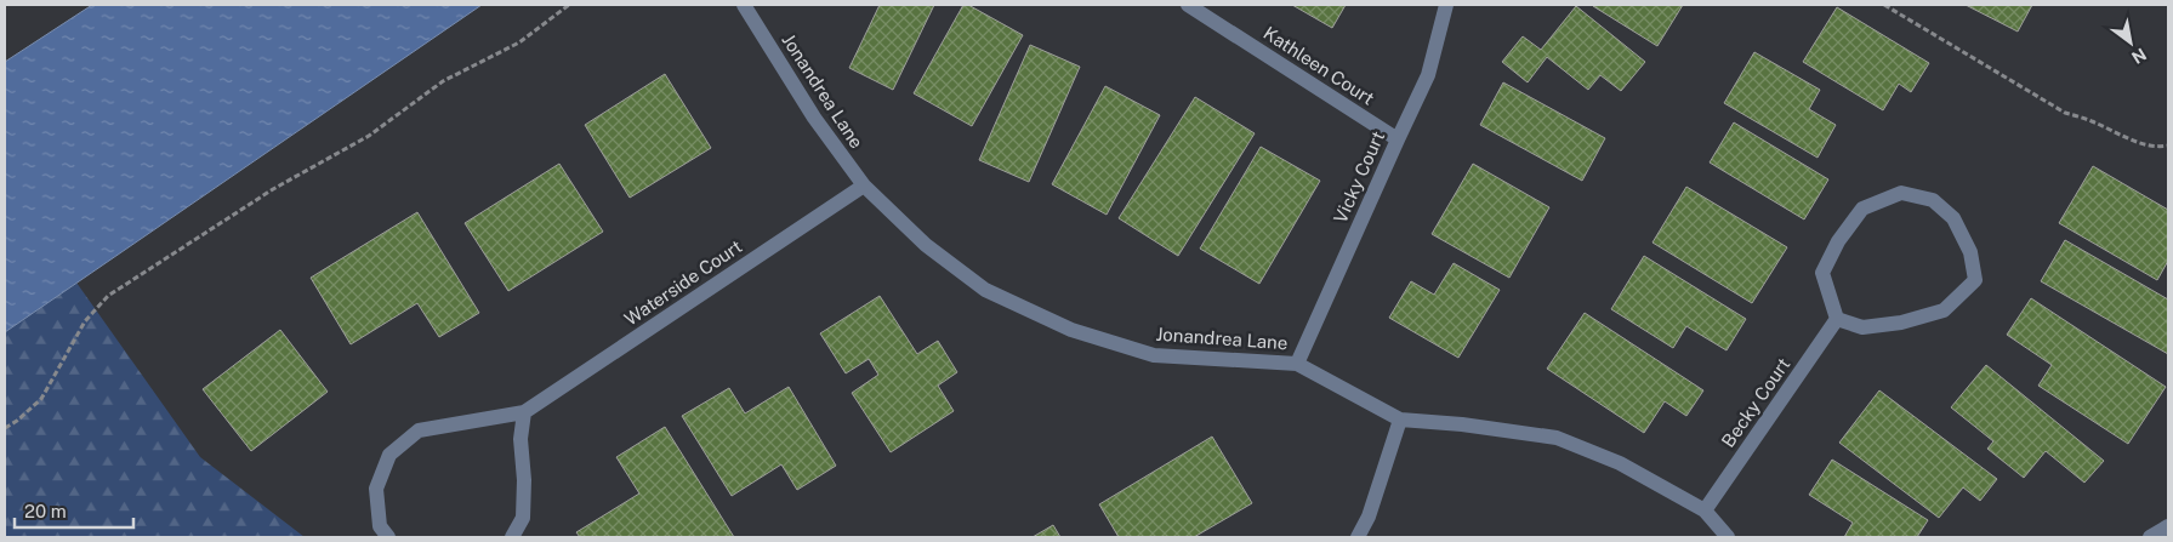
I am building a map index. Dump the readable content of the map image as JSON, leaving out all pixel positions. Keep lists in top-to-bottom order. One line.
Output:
{"streets":{"street":["Kathleen Court","Jonandrea Lane","Vicky Court","Waterside Court","Becky Court"]},"crossings":[["Kathleen Court","Vicky Court"],["Jonandrea Lane","Vicky Court"],["Jonandrea Lane","Waterside Court"],["Jonandrea Lane","Becky Court"]],"scale_bar":"20 m","north":"bottom right"}
